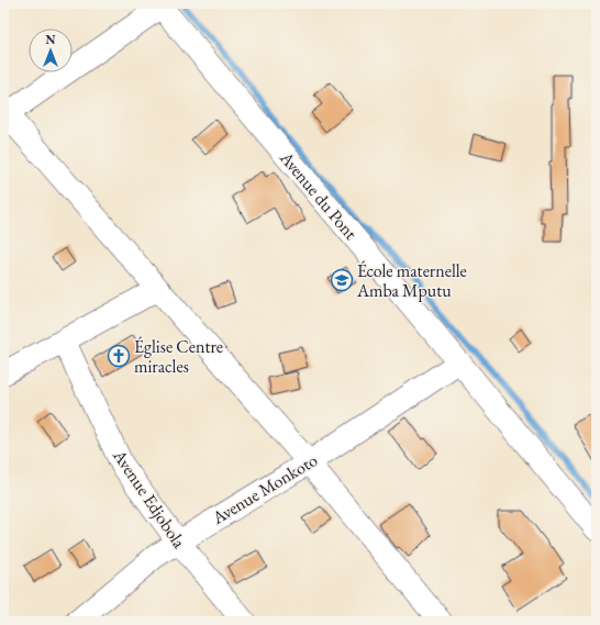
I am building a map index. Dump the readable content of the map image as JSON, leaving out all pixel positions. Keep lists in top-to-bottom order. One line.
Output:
{"streets":{"street":["Avenue du Pont","Avenue Monkoto","Avenue Edjobola"]},"crossings":[["Avenue du Pont","Avenue Monkoto"],["Avenue Monkoto","Avenue Edjobola"]],"places":{"school or university":["École maternelle Amba Mputu"],"church":["Église Centre miracles"]},"north":"top"}
